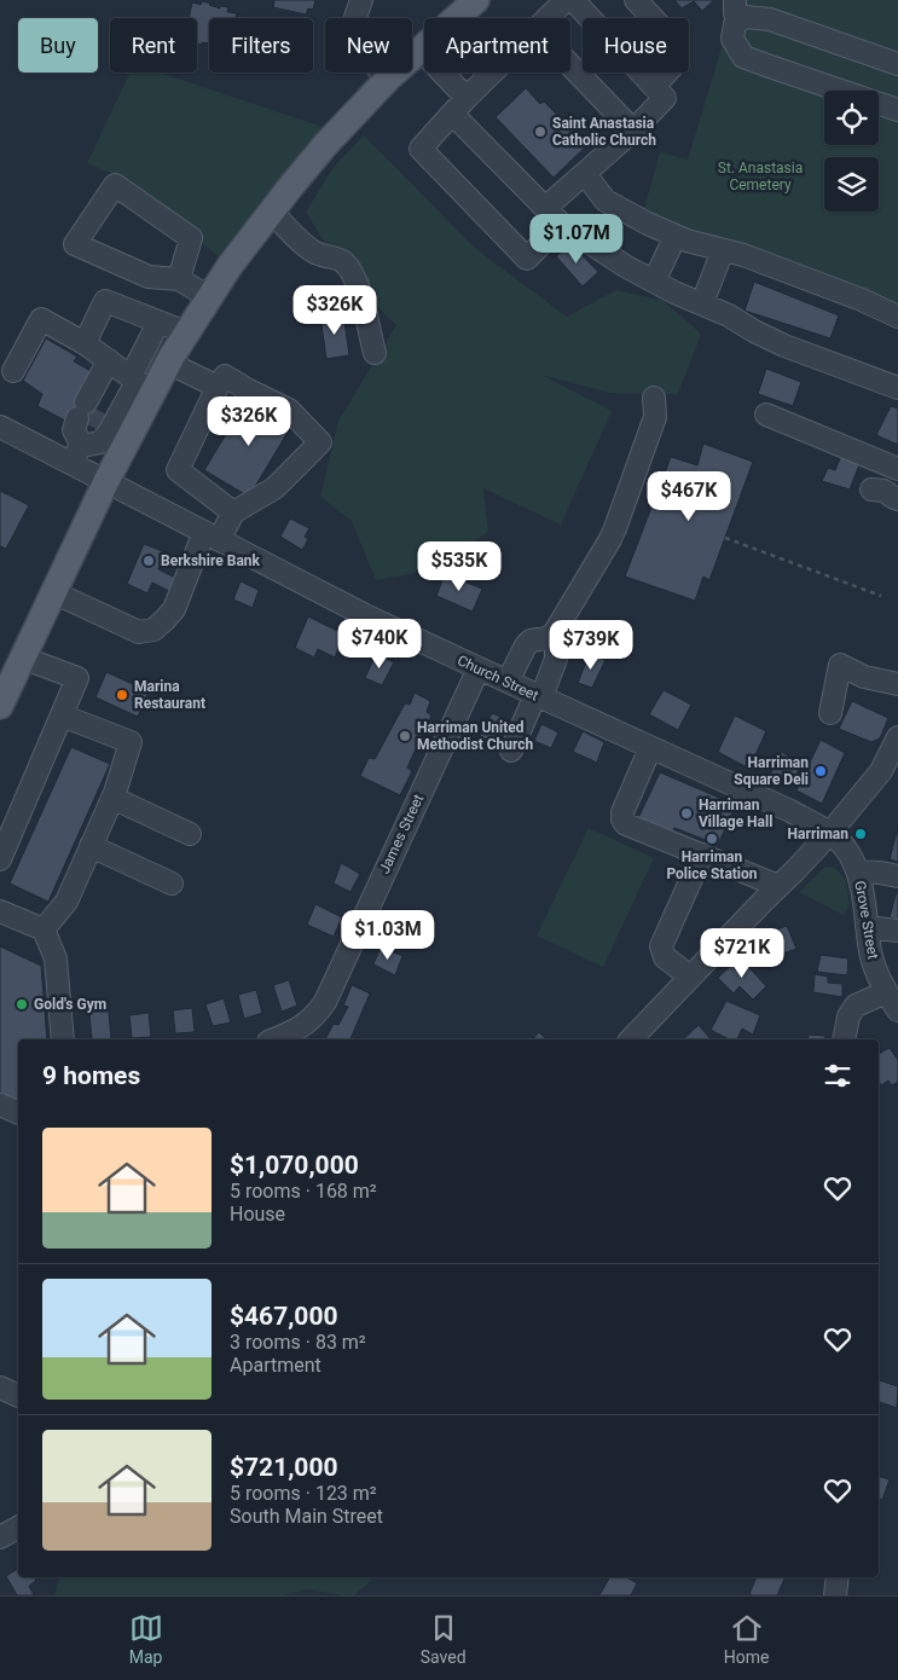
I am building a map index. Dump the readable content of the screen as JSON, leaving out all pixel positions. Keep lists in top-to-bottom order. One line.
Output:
{"streets":{"street":["Church Street","James Street","Grove Street"]},"crossings":[["Church Street","James Street"],["Church Street","Grove Street"]],"parks":["St. Anastasia Cemetery"],"places":["Saint Anastasia Catholic Church","Berkshire Bank","Marina Restaurant","Harriman United Methodist Church","Harriman Square Deli","Harriman Village Hall","Harriman","Harriman Police Station","Gold's Gym"],"page":{"chip":["Buy","Rent","Filters","New","Apartment","House"],"price":["$1.07M","$326K","$326K","$467K","$535K","$740K","$739K","$1.03M","$721K"],"heading":"9 homes","list":[{"name":"$1,070,000","note":"5 rooms · 168 m² · House"},{"name":"$467,000","note":"3 rooms · 83 m² · Apartment"},{"name":"$721,000","note":"5 rooms · 123 m² · South Main Street"}],"tabs":["Map","Saved","Home"]}}
